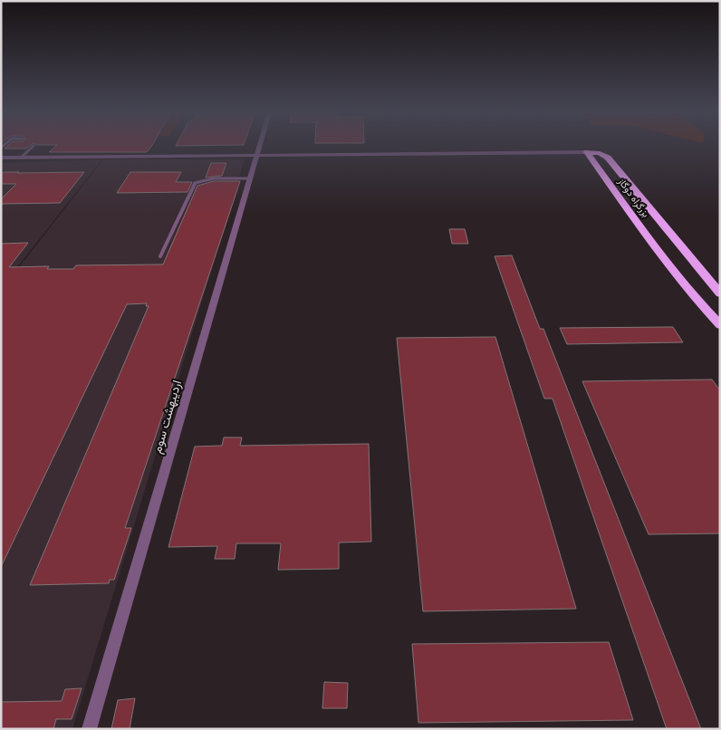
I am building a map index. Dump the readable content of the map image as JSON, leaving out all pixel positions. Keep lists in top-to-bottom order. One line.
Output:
{"streets":{"highway":["بزرگراه دوگاز"],"street":["اردیبهشت سوم"]}}
